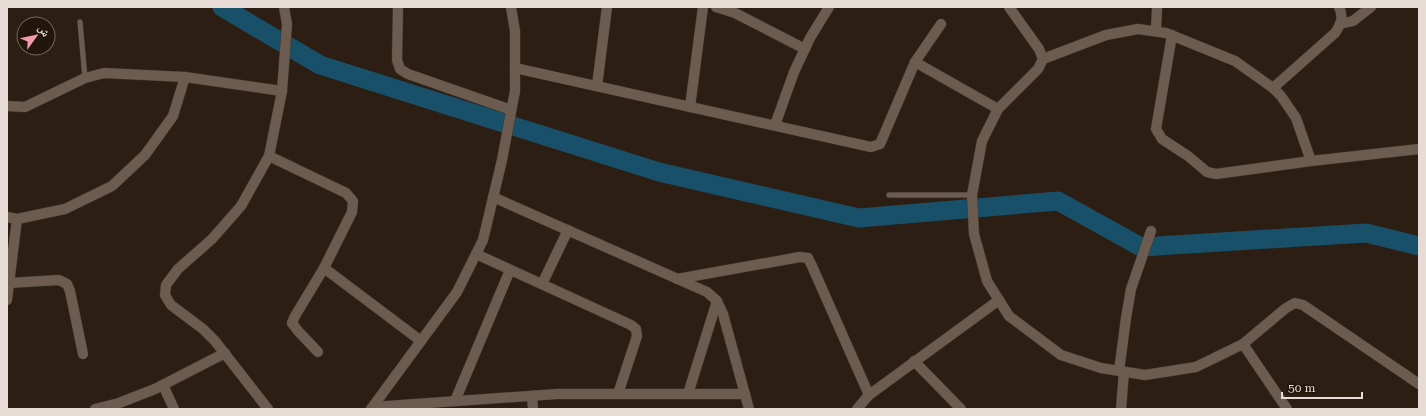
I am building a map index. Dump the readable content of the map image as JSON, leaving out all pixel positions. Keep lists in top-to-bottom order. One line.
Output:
{"scale_bar":"50 m","north":"top right"}
